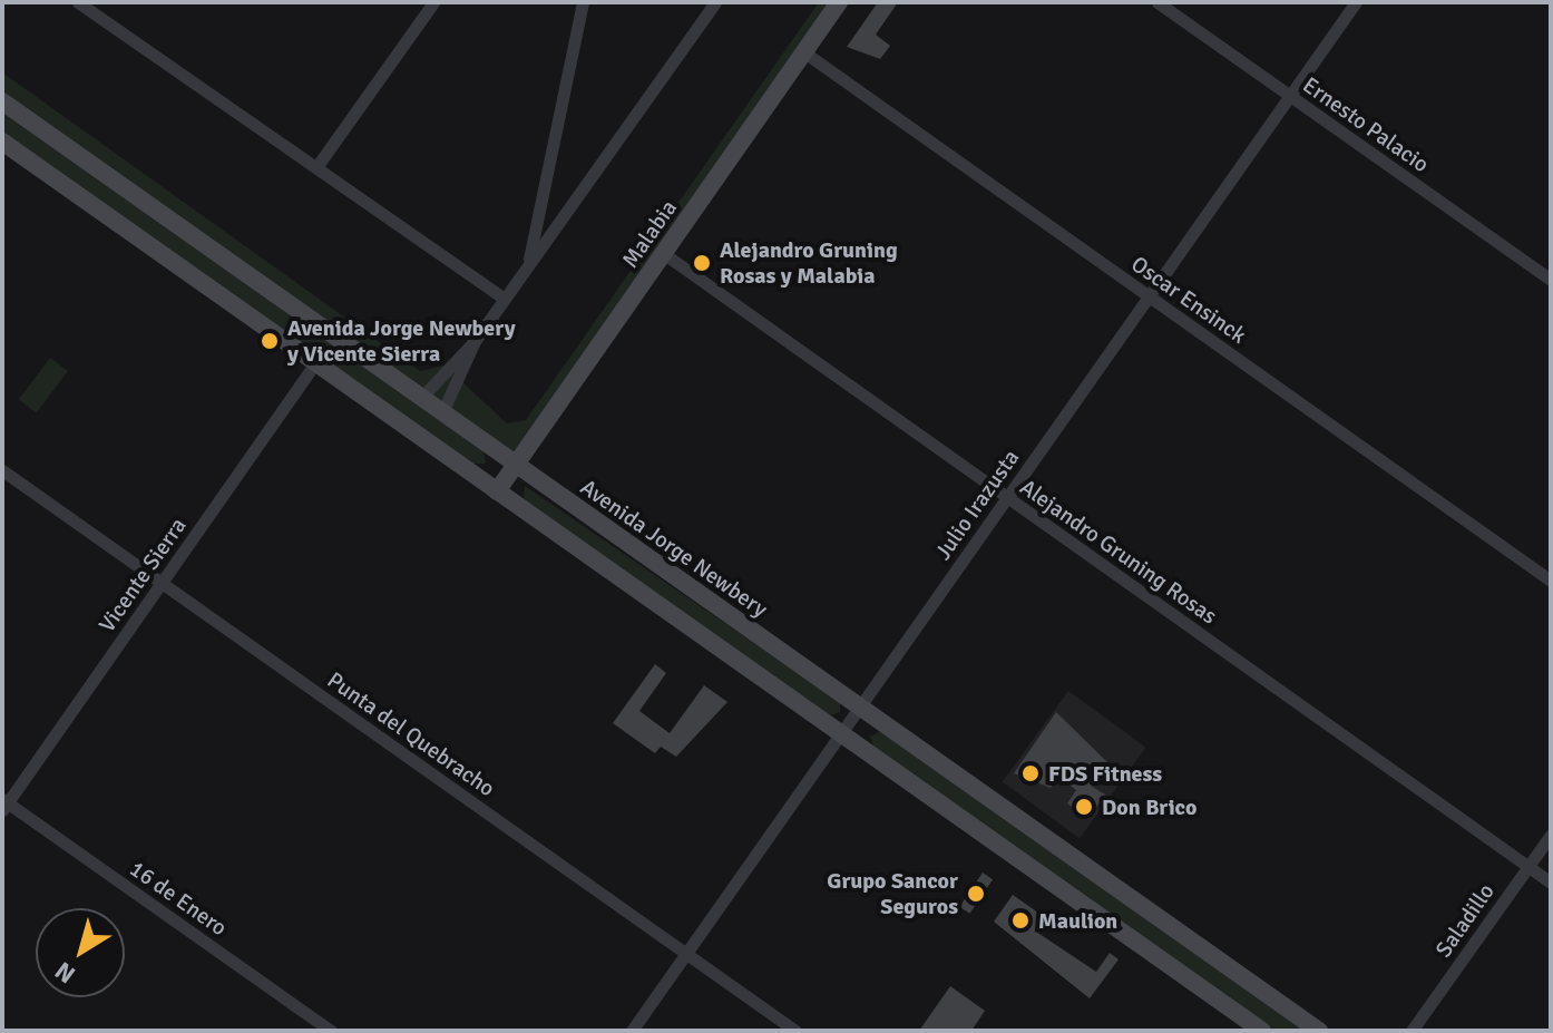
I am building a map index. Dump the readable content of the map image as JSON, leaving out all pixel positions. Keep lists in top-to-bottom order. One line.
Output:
{"streets":{"main road":["Malabia","Avenida Jorge Newbery"],"street":["Ernesto Palacio","Oscar Ensinck","Julio Irazusta","Alejandro Gruning Rosas","Vicente Sierra","Punta del Quebracho","16 de Enero","Saladillo"]},"crossings":[["Ernesto Palacio","Julio Irazusta"],["Malabia","Oscar Ensinck"],["Malabia","Avenida Jorge Newbery"],["Malabia","Alejandro Gruning Rosas"],["Oscar Ensinck","Julio Irazusta"],["Julio Irazusta","Avenida Jorge Newbery"],["Julio Irazusta","Alejandro Gruning Rosas"],["Julio Irazusta","Punta del Quebracho"],["Alejandro Gruning Rosas","Saladillo"],["Vicente Sierra","Punta del Quebracho"],["Vicente Sierra","16 de Enero"]],"places":["Alejandro Gruning Rosas y Malabia","Avenida Jorge Newbery y Vicente Sierra","FDS Fitness","Don Brico","Grupo Sancor Seguros","Maulion"],"north":"bottom left"}
